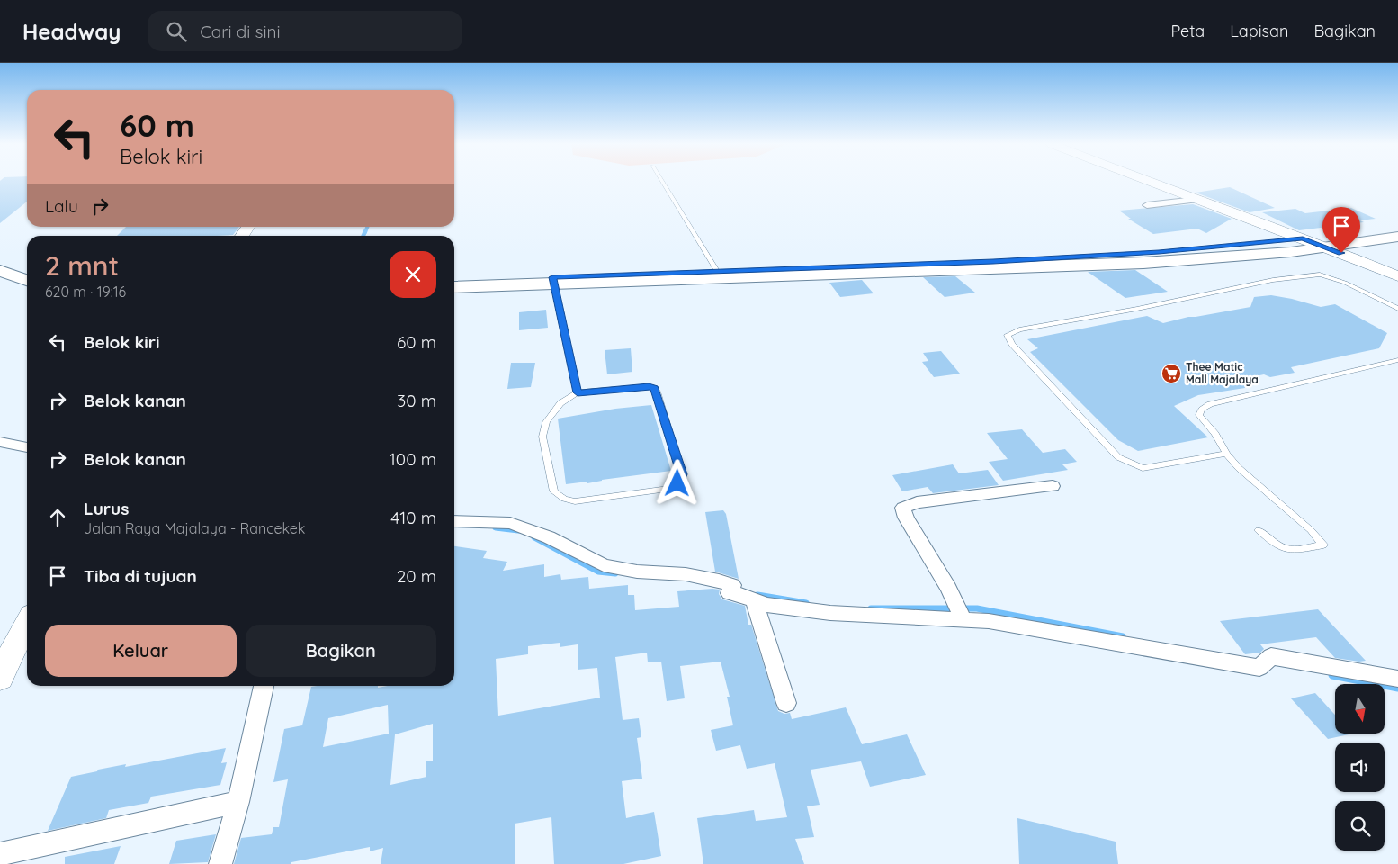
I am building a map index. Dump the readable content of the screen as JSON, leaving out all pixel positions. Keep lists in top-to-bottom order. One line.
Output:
{"places":{"supermarket":["Thee Matic Mall Majalaya"]},"north":"bottom","page":{"header":"Headway","search":"Cari di sini","nav":["Peta","Lapisan","Bagikan"],"turn":["60 m","Belok kiri"],"then":"Lalu","heading":["2 mnt","620 m · 19:16"],"list":[{"name":"Belok kiri","value":"60 m"},{"name":"Belok kanan","value":"30 m"},{"name":"Belok kanan","value":"100 m"},{"name":"Lurus","note":"Jalan Raya Majalaya - Rancekek","value":"410 m"},{"name":"Tiba di tujuan","value":"20 m"}],"buttons":["Keluar","Bagikan"]}}
